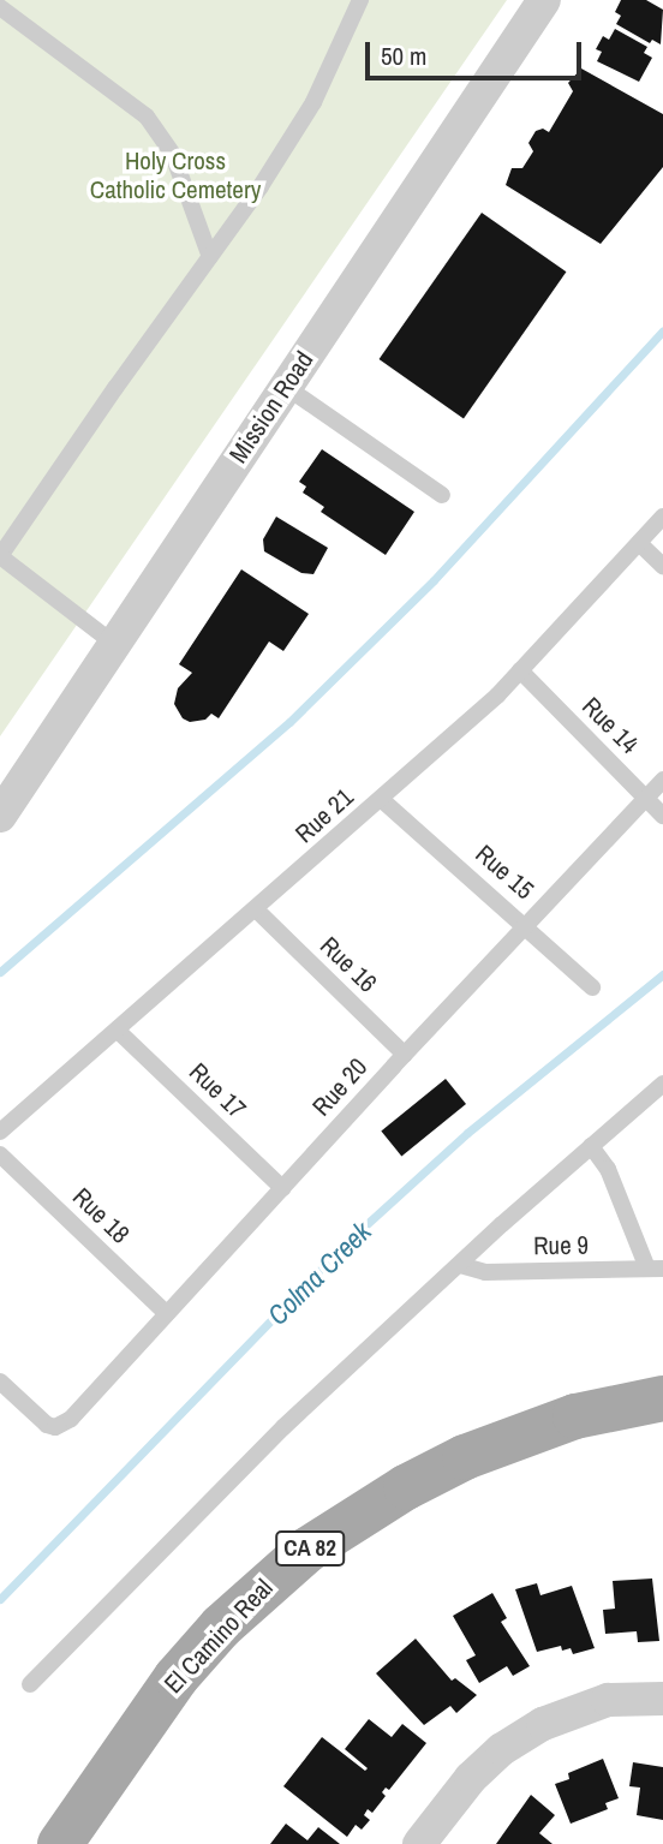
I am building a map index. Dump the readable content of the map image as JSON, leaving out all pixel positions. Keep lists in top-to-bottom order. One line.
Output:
{"streets":{"main road":["CA 82","El Camino Real"],"street":["Mission Road"],"lane":["Rue 14","Rue 21","Rue 15","Rue 16","Rue 20","Rue 17","Rue 18","Rue 9"]},"crossings":[["Rue 14","Rue 21"],["Rue 14","Rue 20"],["Rue 21","Rue 15"],["Rue 21","Rue 16"],["Rue 21","Rue 17"],["Rue 15","Rue 20"],["Rue 16","Rue 20"],["Rue 20","Rue 17"],["Rue 20","Rue 18"]],"water":["Colma Creek"],"parks":["Holy Cross Catholic Cemetery"],"scale_bar":"50 m"}
